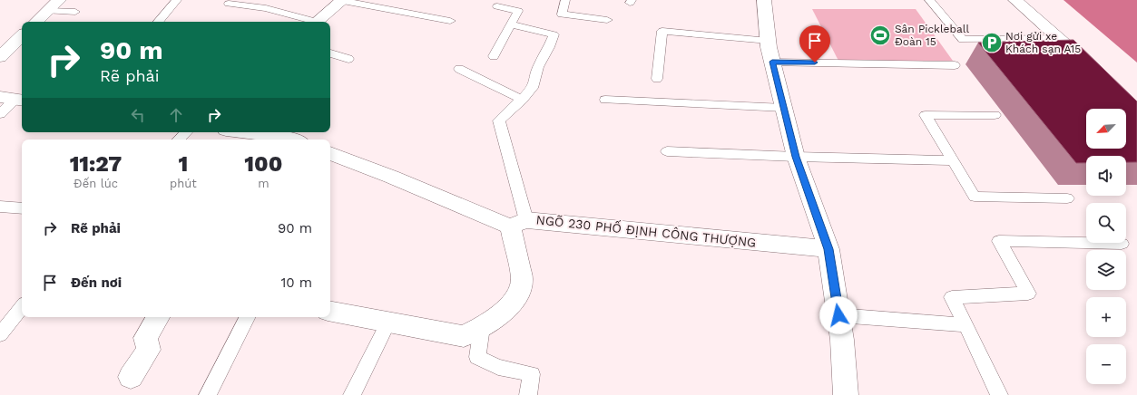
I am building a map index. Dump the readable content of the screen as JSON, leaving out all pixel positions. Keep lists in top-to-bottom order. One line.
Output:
{"streets":{"street":["NGÕ 230 PHỐ ĐỊNH CÔNG THƯỢNG"]},"places":{"sports":["Sân Pickleball Đoàn 15"],"parking":["Nơi gửi xe Khách sạn A15"]},"north":"bottom left","page":{"turn":["90 m","Rẽ phải"],"map_buttons":["+","−"],"eta":["11:27","Đến lúc","1","phút","100","m"],"list":[{"name":"Rẽ phải","value":"90 m"},{"name":"Đến nơi","value":"10 m"}]}}
